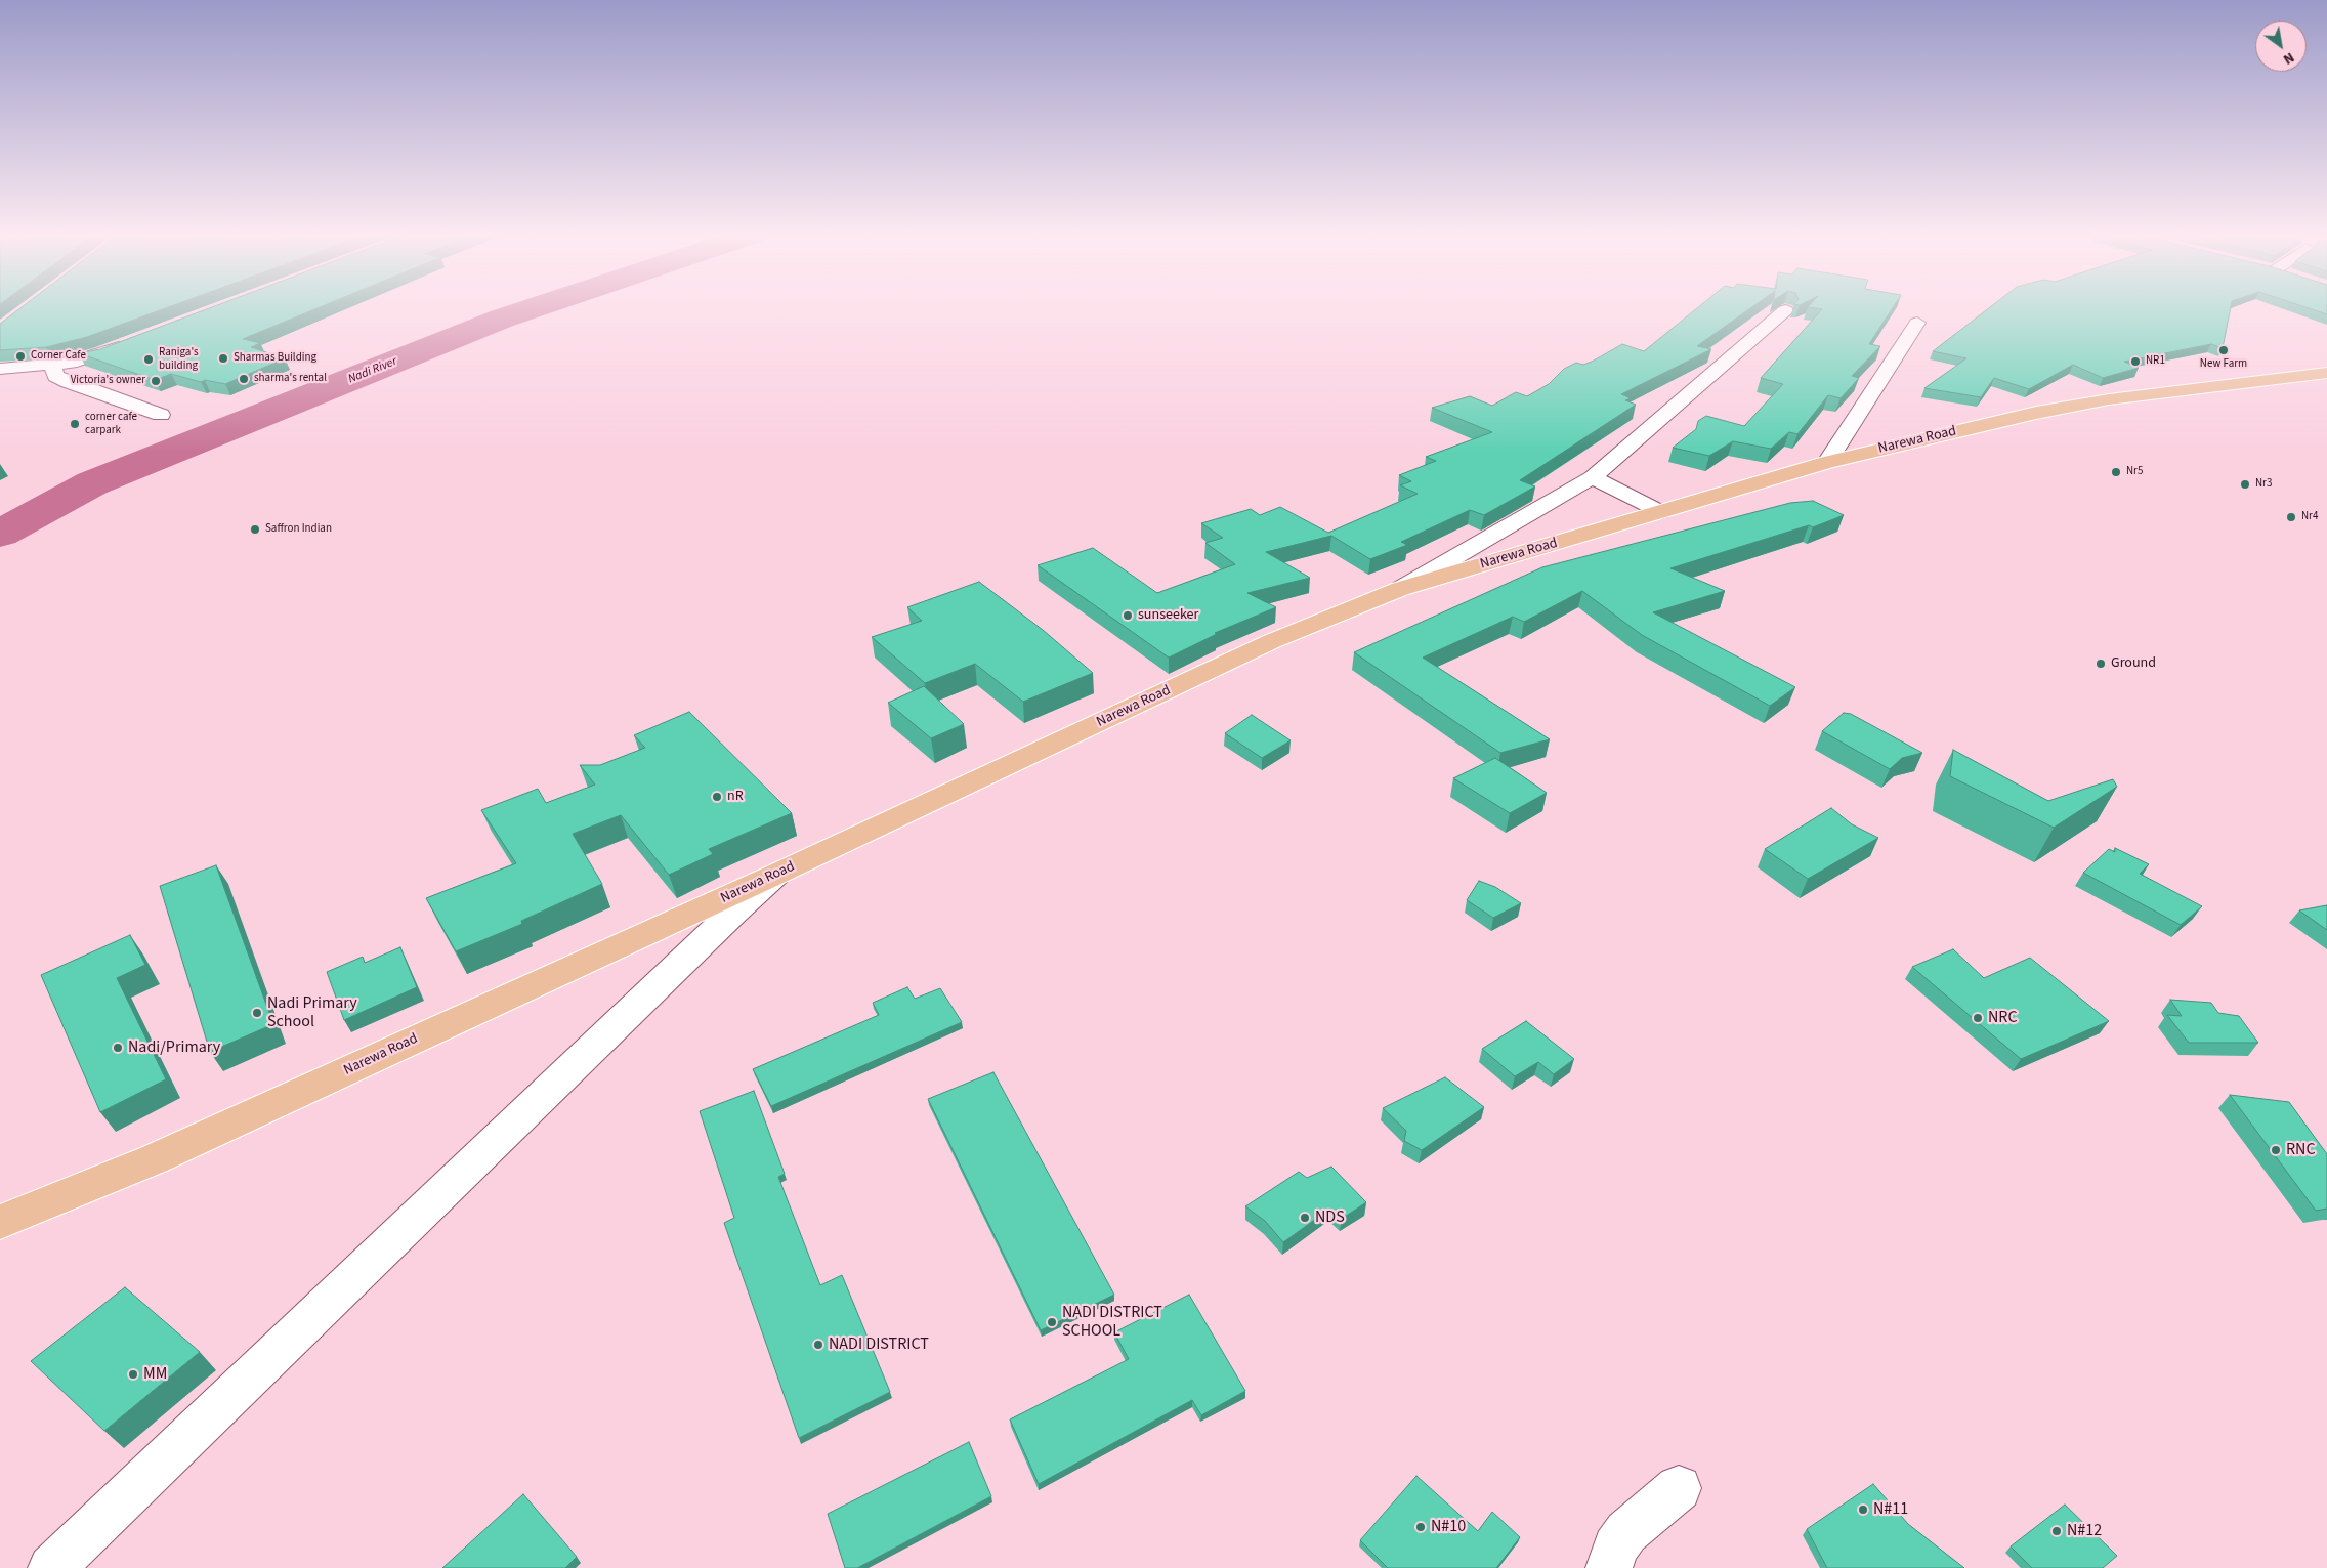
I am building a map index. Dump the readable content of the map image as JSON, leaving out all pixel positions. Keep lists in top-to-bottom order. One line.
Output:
{"streets":{"main road":["Narewa Road"]},"water":["Nadi River"],"places":["New Farm","Corner Cafe","Sharmas Building","Raniga's building","NR1","sharma's rental","Victoria's owner","corner cafe carpark","Nr5","Nr3","Nr4","Saffron Indian","sunseeker","Ground","nR","Nadi Primary School","NRC","Nadi/Primary","RNC","NDS","NADI DISTRICT SCHOOL","NADI DISTRICT","MM","N#11","N#10","N#12"],"north":"bottom right"}
